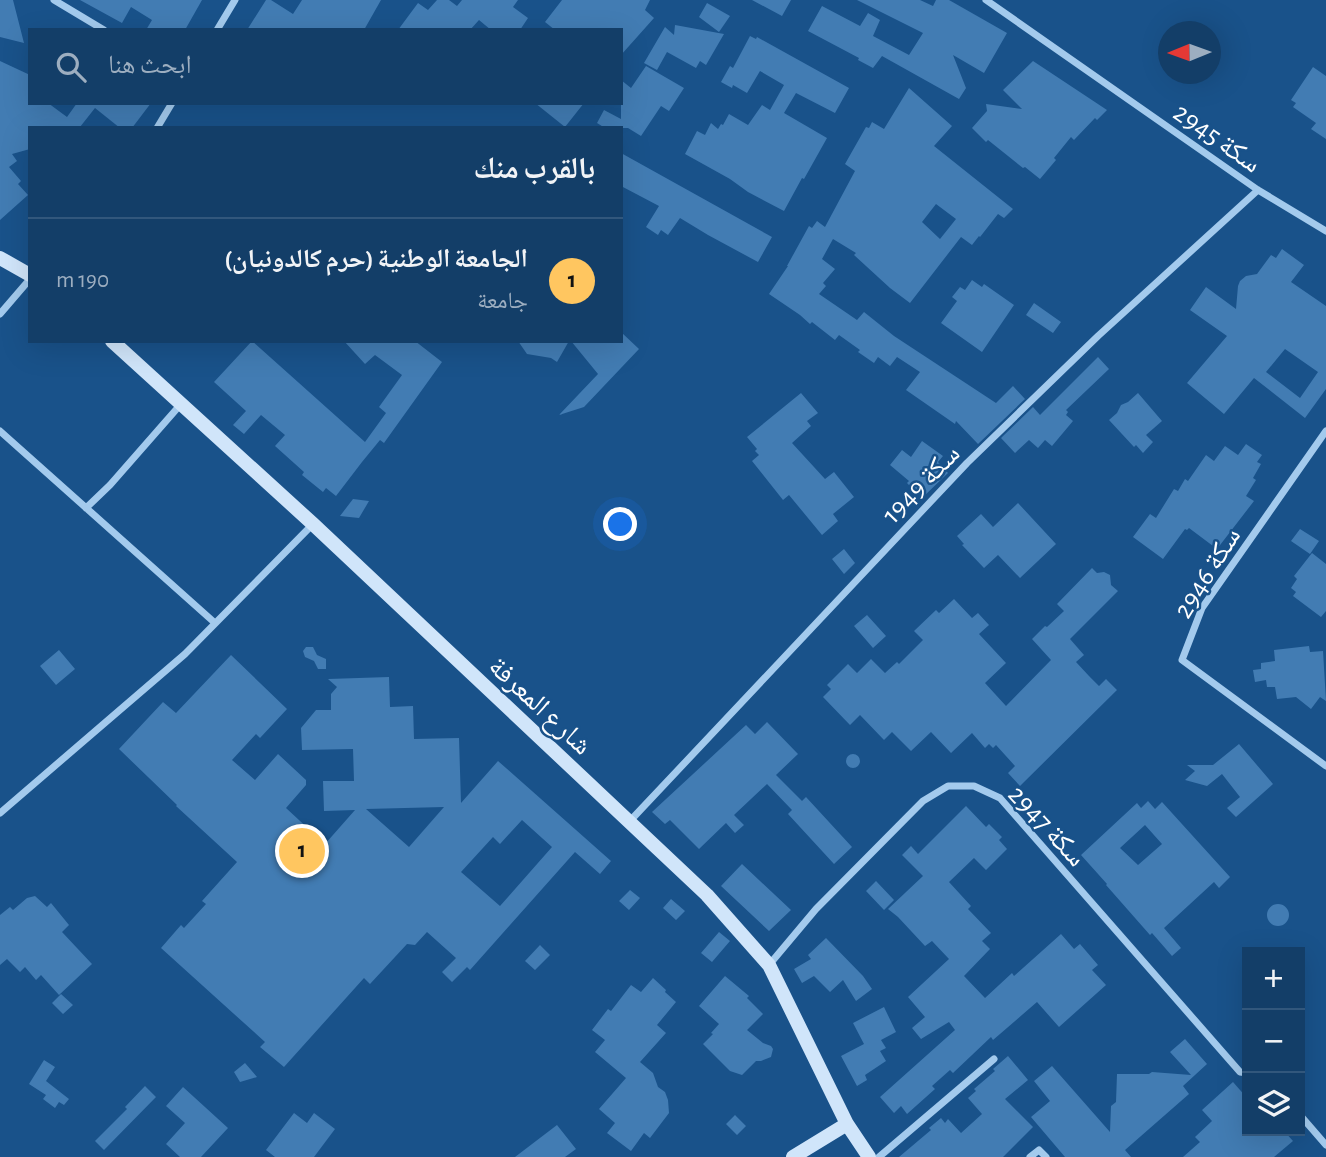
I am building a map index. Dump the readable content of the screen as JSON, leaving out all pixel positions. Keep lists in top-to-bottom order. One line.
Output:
{"streets":{"street":["سكة 2945","سكة 1949","سكة 2946","شارع المعرفة","سكة 2947"]},"crossings":[["سكة 2945","سكة 1949"],["سكة 1949","شارع المعرفة"],["شارع المعرفة","سكة 2947"]],"north":"left","page":{"search":"ابحث هنا","heading":"بالقرب منك","list":[{"mark":"1","name":"الجامعة الوطنية (حرم كالدونيان)","note":"جامعة","value":"190 m"}],"pins":"1","map_buttons":["+","−"]}}
